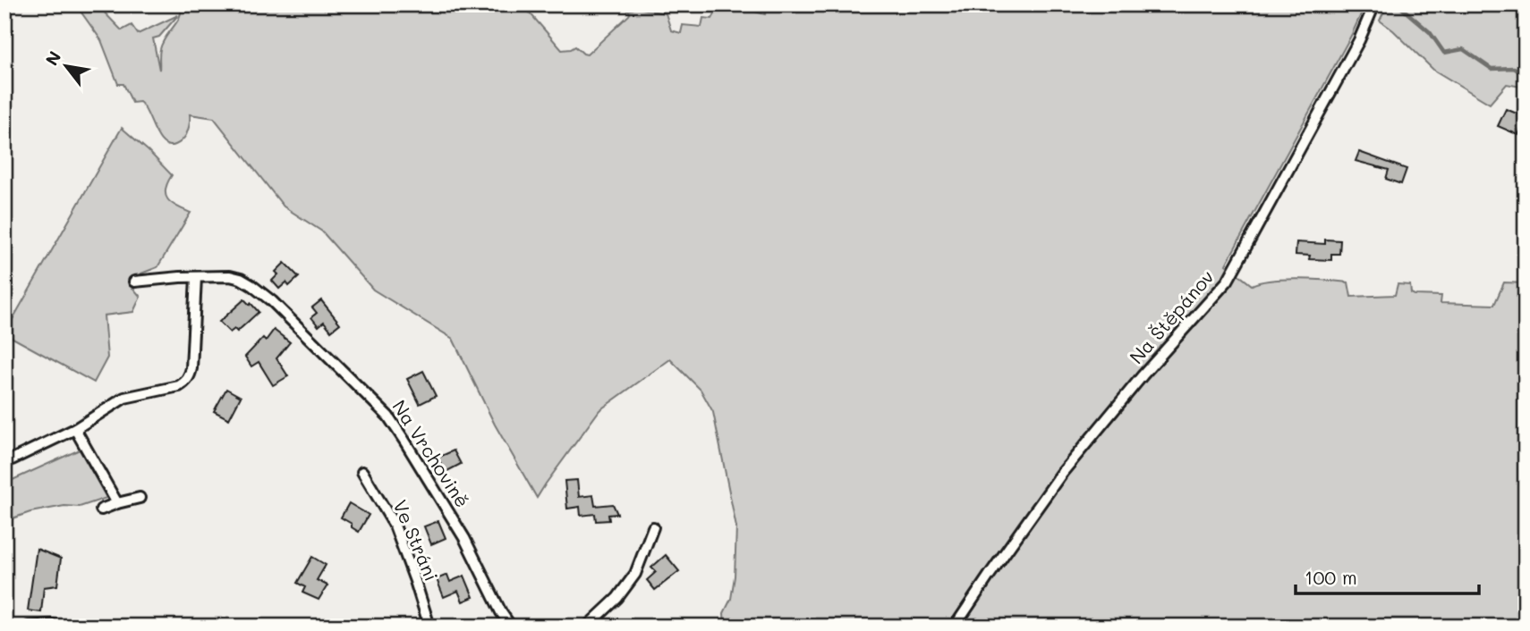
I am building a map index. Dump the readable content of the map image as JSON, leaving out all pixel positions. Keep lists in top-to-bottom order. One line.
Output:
{"streets":{"street":["Na Štěpánov","Na Vrchovině","Ve Stráni"]},"scale_bar":"100 m","north":"top left"}
